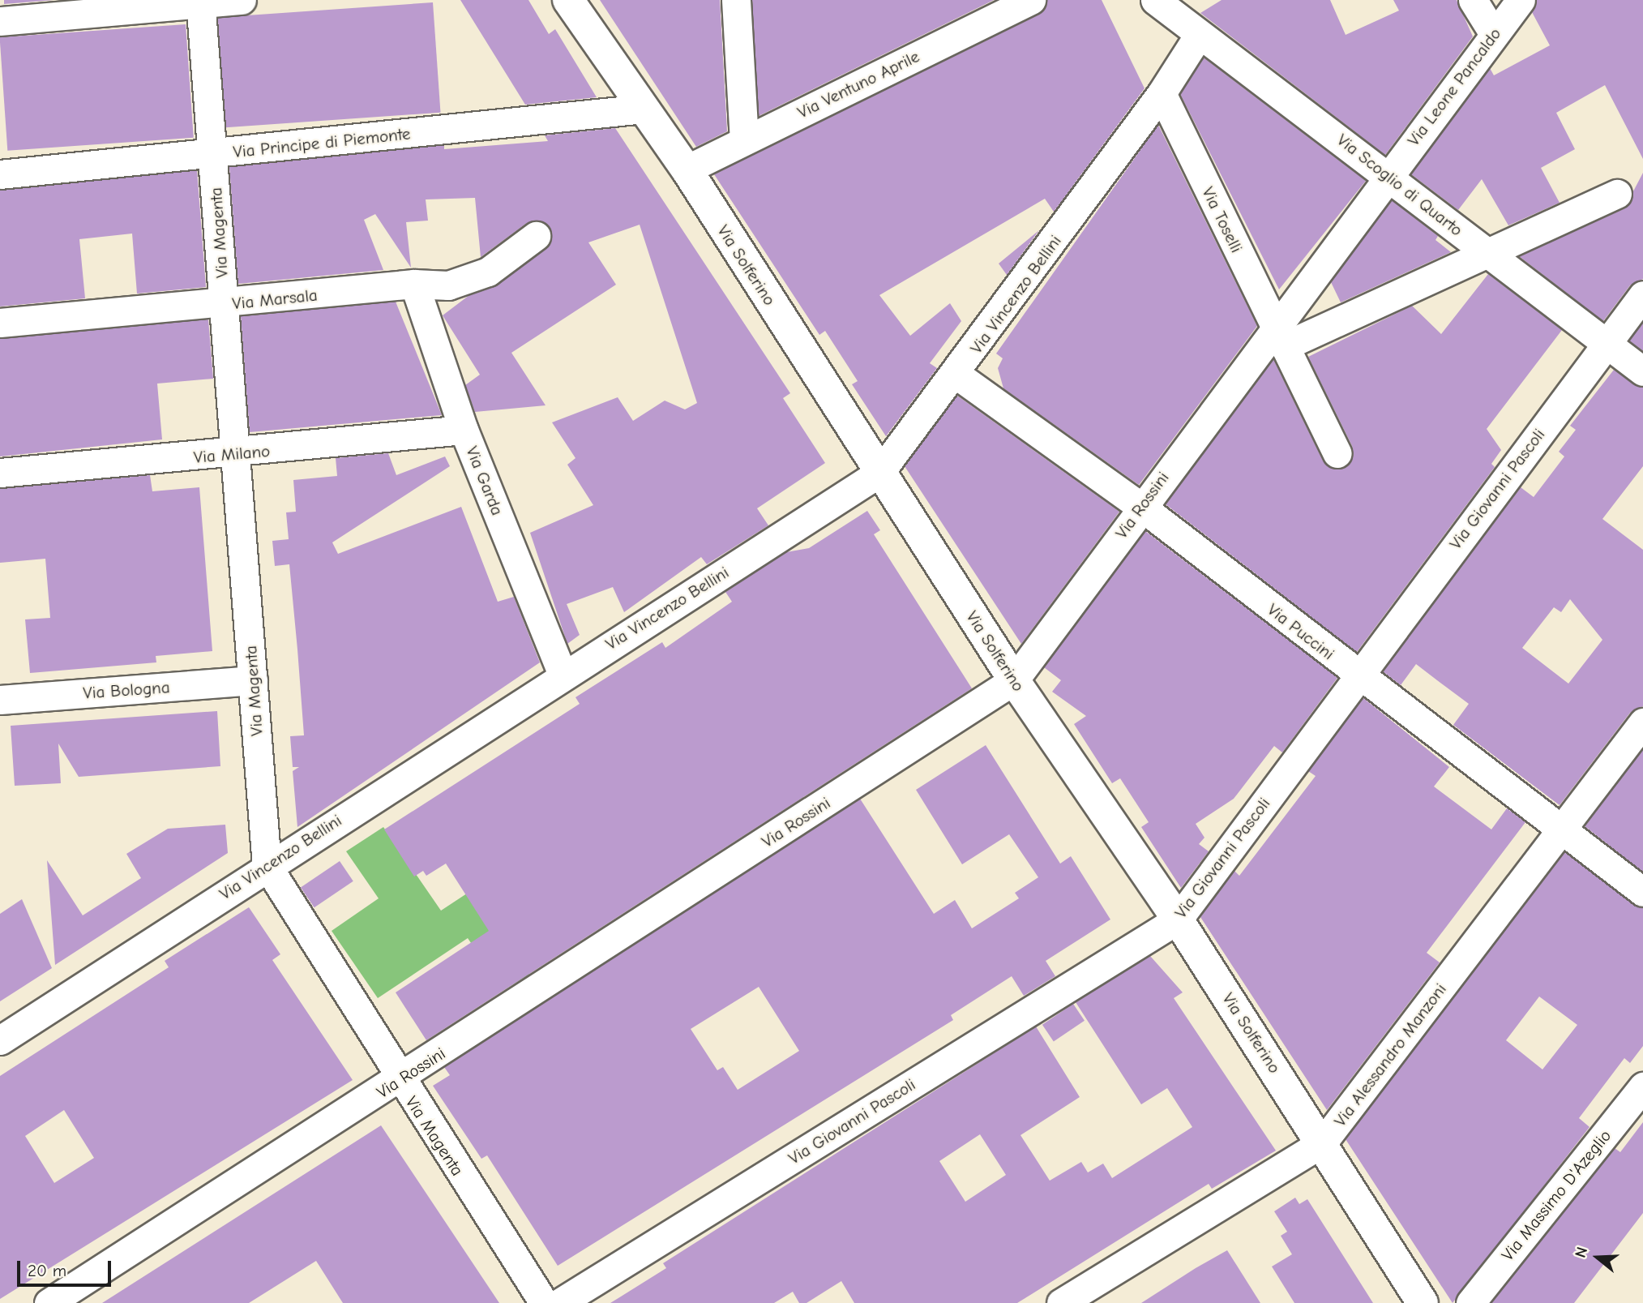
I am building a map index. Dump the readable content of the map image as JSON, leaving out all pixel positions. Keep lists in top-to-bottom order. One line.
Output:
{"streets":{"street":["Via Ventuno Aprile","Via Leone Pancaldo","Via Principe di Piemonte","Via Scoglio di Quarto","Via Toselli","Via Magenta","Via Solferino","Via Vincenzo Bellini","Via Marsala","Via Milano","Via Garda","Via Giovanni Pascoli","Via Rossini","Via Puccini","Via Bologna","Via Alessandro Manzoni","Via Massimo D'Azeglio"]},"crossings":[["Via Ventuno Aprile","Via Solferino"],["Via Leone Pancaldo","Via Scoglio di Quarto"],["Via Leone Pancaldo","Via Rossini"],["Via Principe di Piemonte","Via Magenta"],["Via Principe di Piemonte","Via Solferino"],["Via Scoglio di Quarto","Via Vincenzo Bellini"],["Via Scoglio di Quarto","Via Giovanni Pascoli"],["Via Scoglio di Quarto","Via Rossini"],["Via Toselli","Via Vincenzo Bellini"],["Via Toselli","Via Rossini"],["Via Magenta","Via Vincenzo Bellini"],["Via Magenta","Via Marsala"],["Via Magenta","Via Milano"],["Via Magenta","Via Rossini"],["Via Magenta","Via Bologna"],["Via Solferino","Via Vincenzo Bellini"],["Via Solferino","Via Giovanni Pascoli"],["Via Solferino","Via Rossini"],["Via Solferino","Via Alessandro Manzoni"],["Via Vincenzo Bellini","Via Garda"],["Via Vincenzo Bellini","Via Puccini"],["Via Marsala","Via Garda"],["Via Milano","Via Garda"],["Via Giovanni Pascoli","Via Puccini"],["Via Rossini","Via Puccini"],["Via Puccini","Via Alessandro Manzoni"]],"scale_bar":"20 m","north":"left"}
